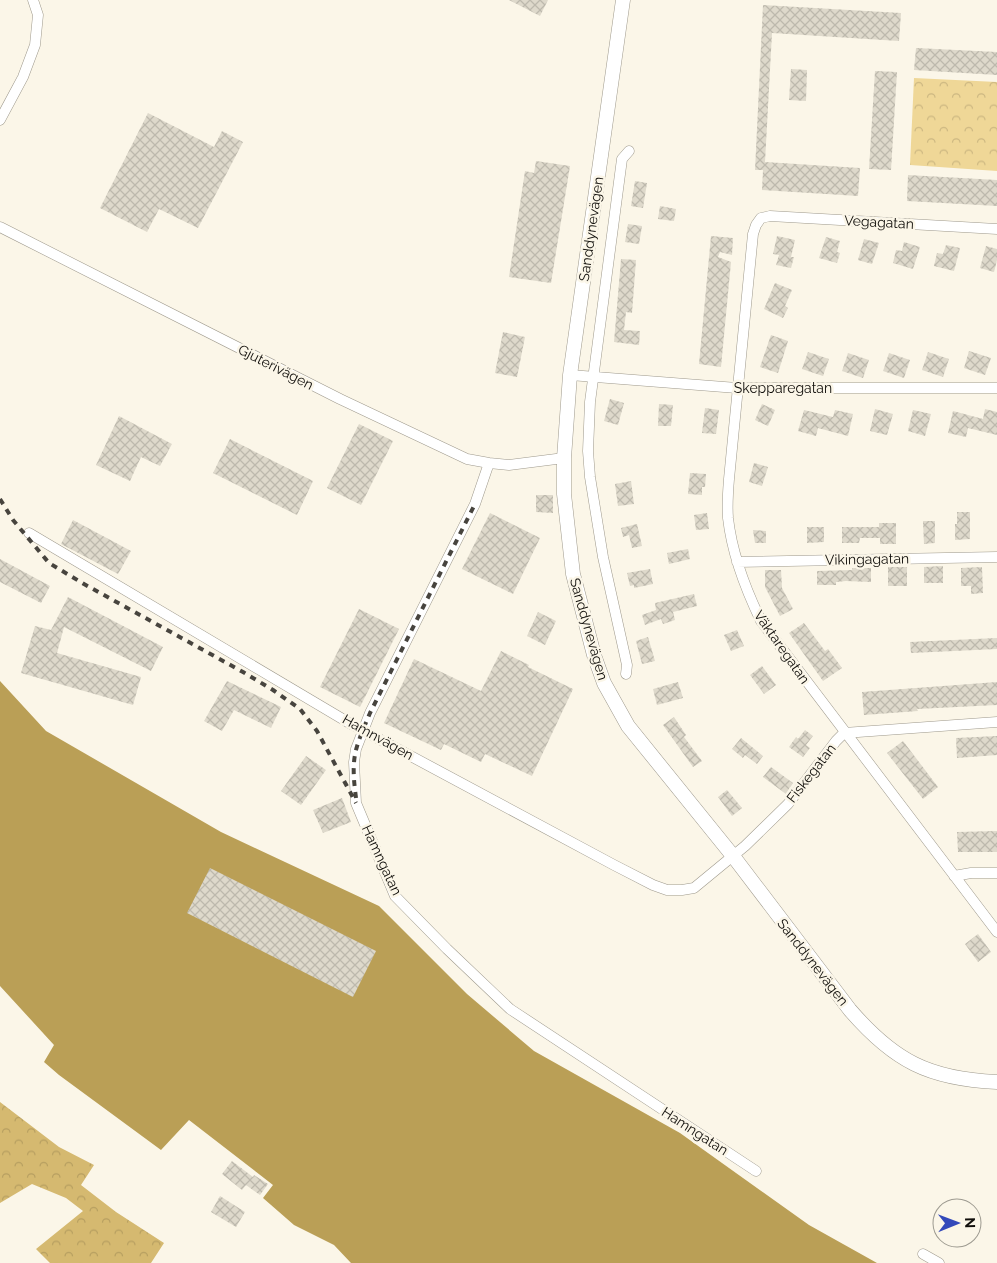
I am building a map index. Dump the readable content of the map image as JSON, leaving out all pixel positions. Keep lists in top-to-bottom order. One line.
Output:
{"streets":{"street":["Vegagatan","Sanddynevägen","Gjuterivägen","Skepparegatan","Vikingagatan","Väktaregatan","Hamnvägen","Fiskegatan","Hamngatan"]},"crossings":[["Vegagatan","Väktaregatan"],["Sanddynevägen","Gjuterivägen"],["Sanddynevägen","Skepparegatan"],["Sanddynevägen","Hamnvägen"],["Sanddynevägen","Fiskegatan"],["Gjuterivägen","Hamngatan"],["Skepparegatan","Väktaregatan"],["Vikingagatan","Väktaregatan"],["Väktaregatan","Fiskegatan"],["Hamnvägen","Fiskegatan"],["Hamnvägen","Hamngatan"]],"north":"right"}
